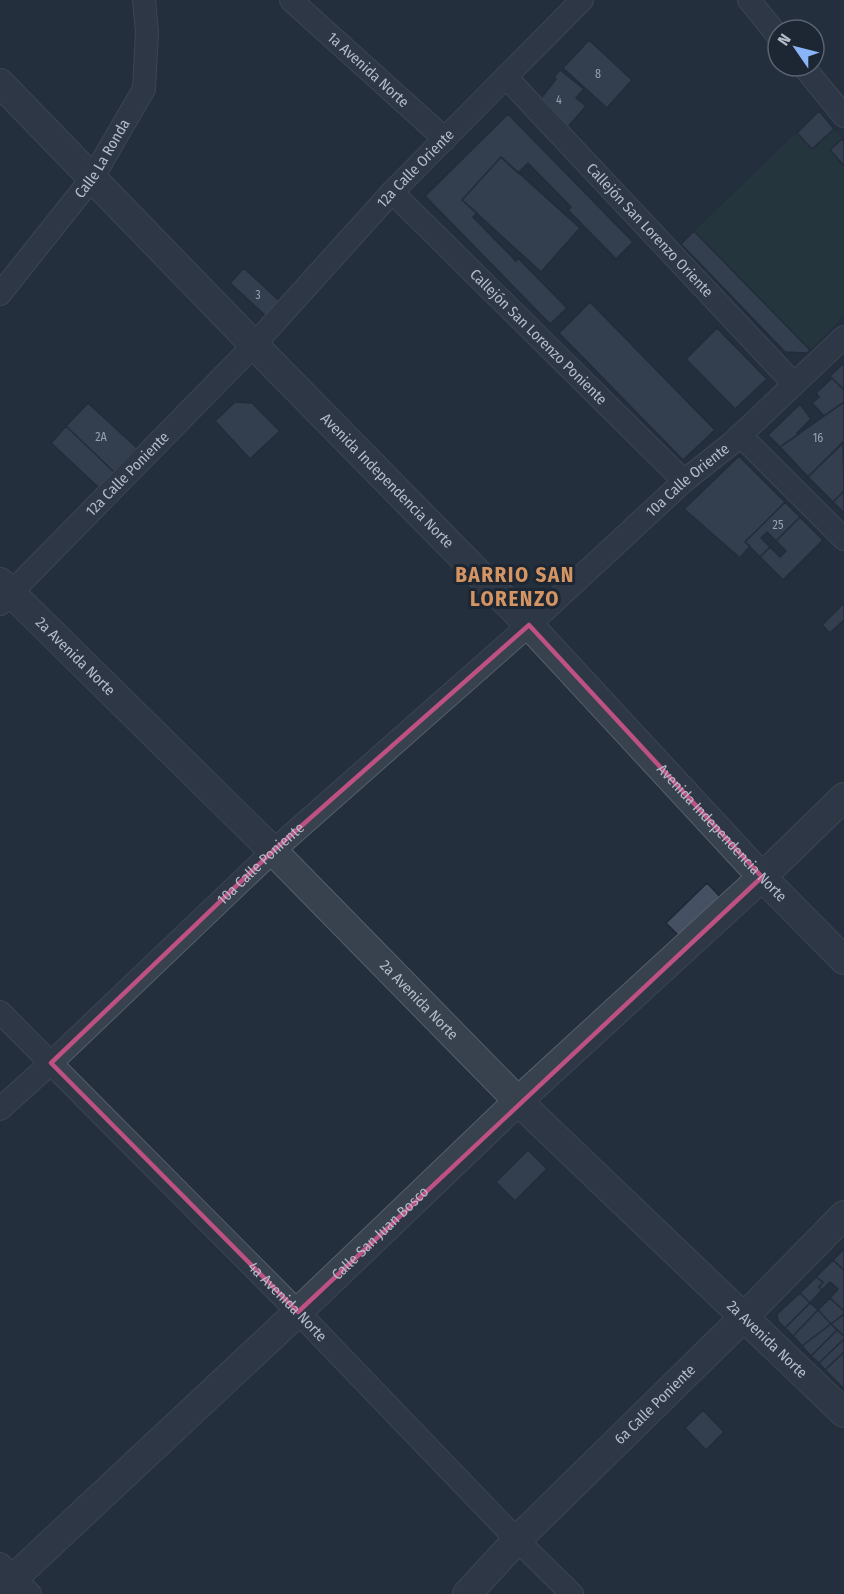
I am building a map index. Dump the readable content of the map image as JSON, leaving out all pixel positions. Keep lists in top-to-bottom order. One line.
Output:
{"streets":{"street":["1a Avenida Norte","Calle La Ronda","12a Calle Oriente","Callejón San Lorenzo Oriente","Callejón San Lorenzo Poniente","12a Calle Poniente","Avenida Independencia Norte","10a Calle Oriente","2a Avenida Norte","10a Calle Poniente","Calle San Juan Bosco","4a Avenida Norte","6a Calle Poniente"]},"crossings":[["1a Avenida Norte","12a Calle Oriente"],["Calle La Ronda","Avenida Independencia Norte"],["12a Calle Oriente","Callejón San Lorenzo Oriente"],["12a Calle Oriente","Callejón San Lorenzo Poniente"],["12a Calle Oriente","12a Calle Poniente"],["12a Calle Oriente","Avenida Independencia Norte"],["Callejón San Lorenzo Oriente","10a Calle Oriente"],["Callejón San Lorenzo Poniente","10a Calle Oriente"],["12a Calle Poniente","Avenida Independencia Norte"],["12a Calle Poniente","2a Avenida Norte"],["Avenida Independencia Norte","10a Calle Oriente"],["Avenida Independencia Norte","10a Calle Poniente"],["Avenida Independencia Norte","Calle San Juan Bosco"],["10a Calle Oriente","10a Calle Poniente"],["2a Avenida Norte","10a Calle Poniente"],["2a Avenida Norte","Calle San Juan Bosco"],["2a Avenida Norte","6a Calle Poniente"],["10a Calle Poniente","4a Avenida Norte"],["Calle San Juan Bosco","4a Avenida Norte"],["4a Avenida Norte","6a Calle Poniente"]],"districts":["BARRIO SAN LORENZO"],"house_numbers":["8","4","3","2A","16","25"],"north":"top left"}
